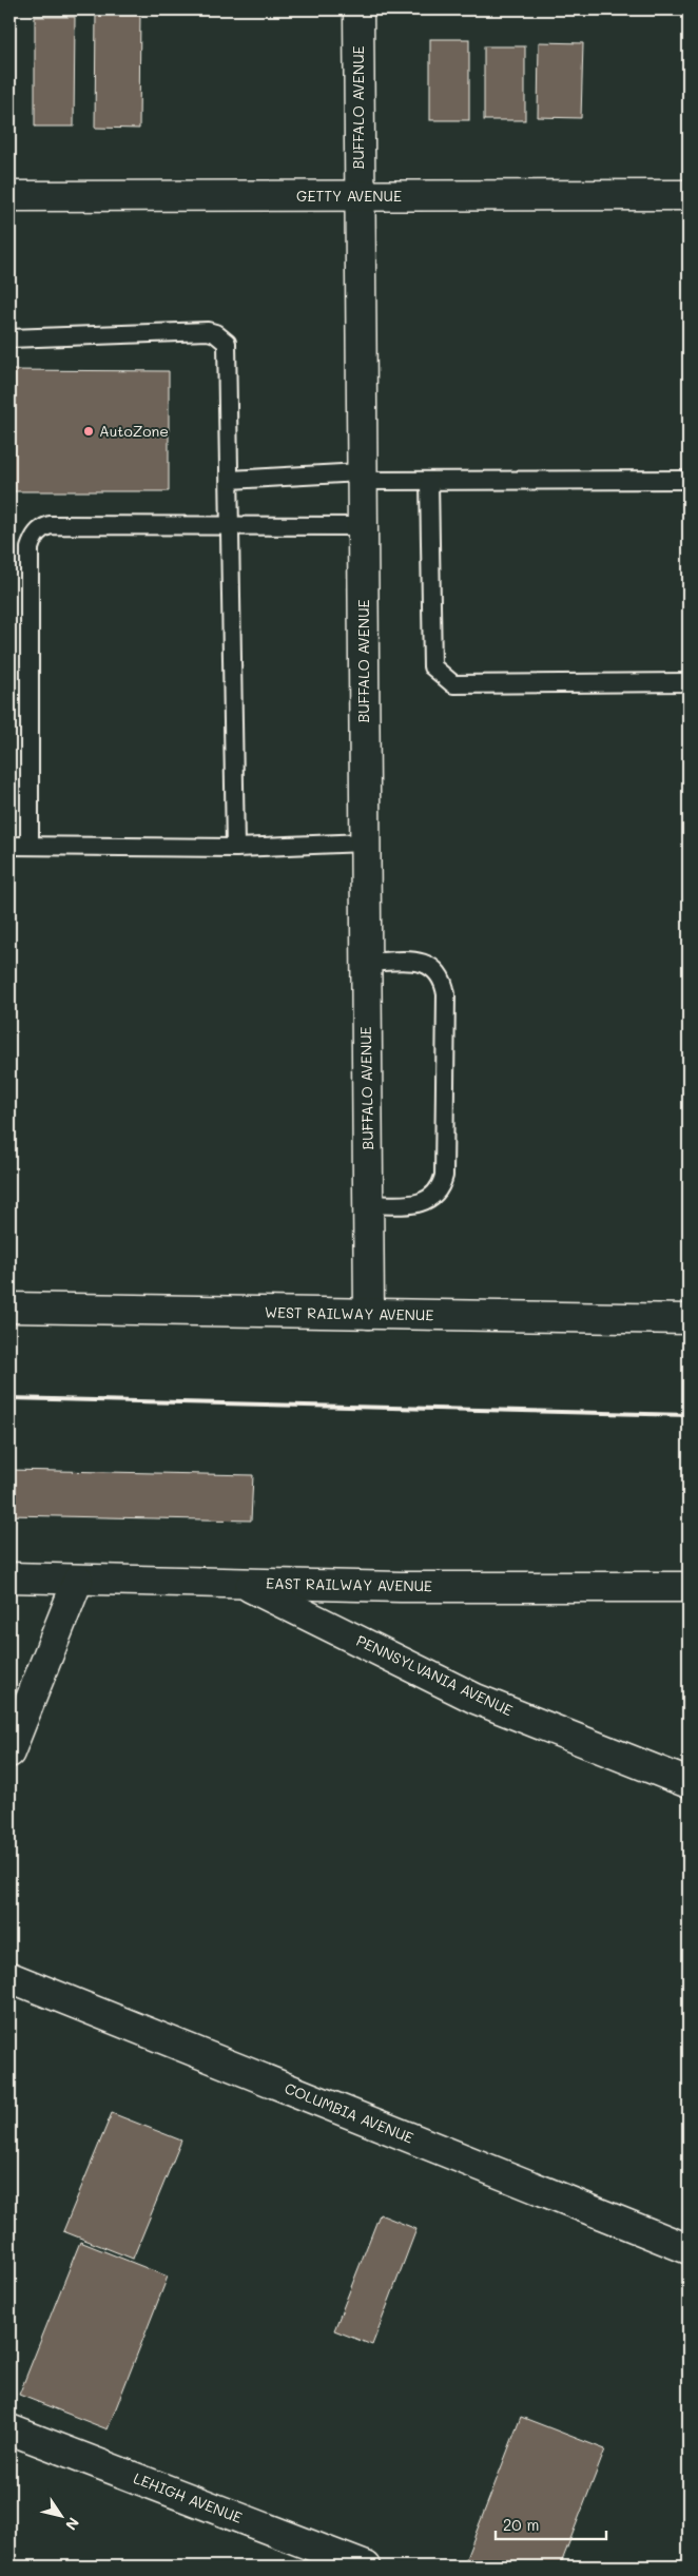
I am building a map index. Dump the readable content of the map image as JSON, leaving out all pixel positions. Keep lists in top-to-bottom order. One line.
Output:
{"streets":{"street":["BUFFALO AVENUE","GETTY AVENUE","WEST RAILWAY AVENUE","EAST RAILWAY AVENUE","PENNSYLVANIA AVENUE","COLUMBIA AVENUE","LEHIGH AVENUE"]},"crossings":[["BUFFALO AVENUE","GETTY AVENUE"],["BUFFALO AVENUE","WEST RAILWAY AVENUE"],["EAST RAILWAY AVENUE","PENNSYLVANIA AVENUE"]],"places":["AutoZone"],"scale_bar":"20 m","north":"bottom right"}
